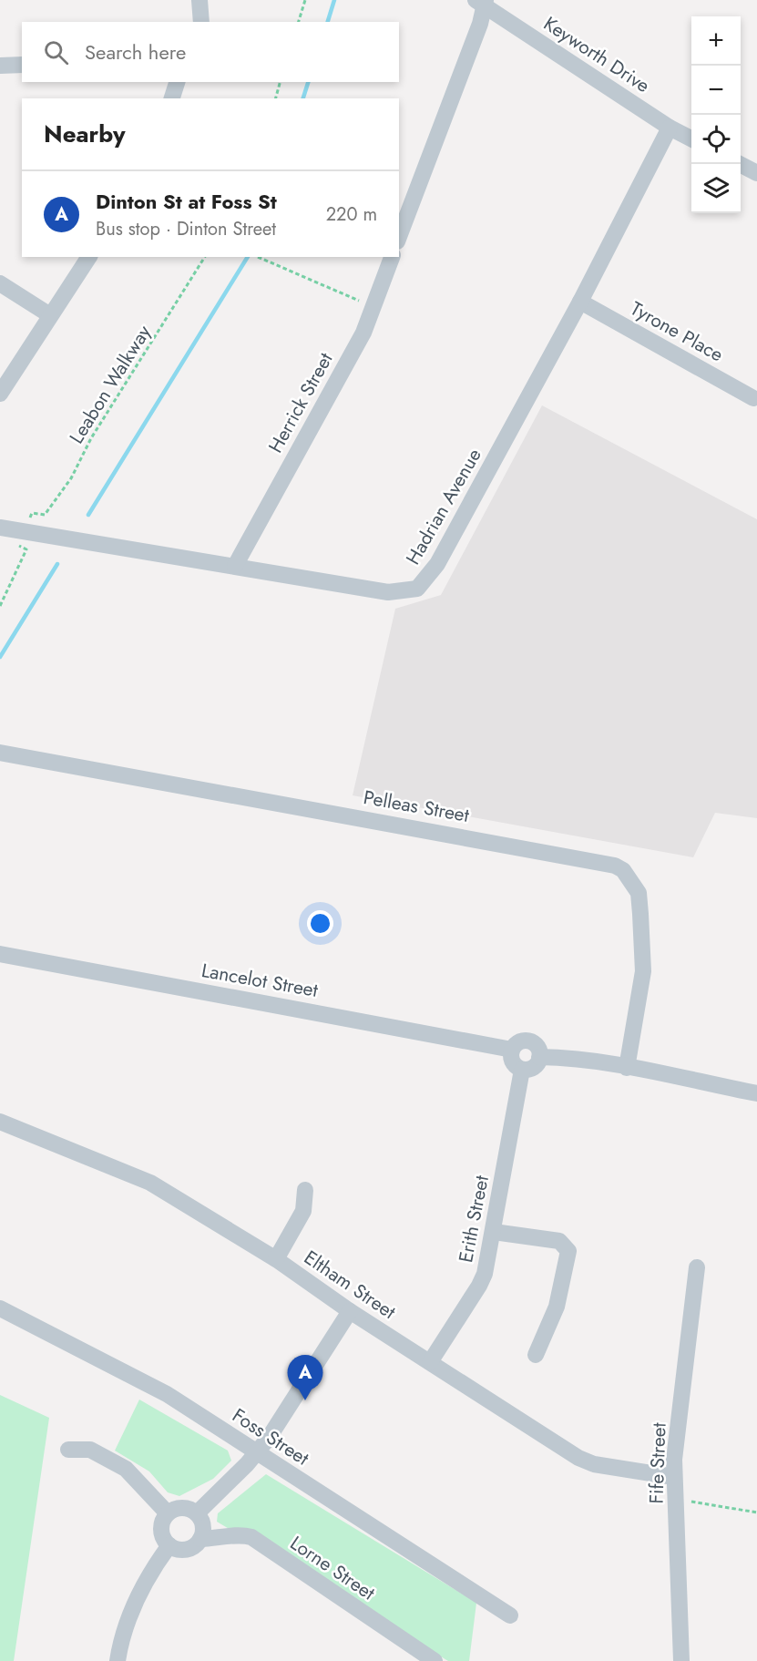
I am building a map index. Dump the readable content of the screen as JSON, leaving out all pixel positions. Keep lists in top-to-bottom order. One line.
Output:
{"streets":{"street":["Keyworth Drive","Tyrone Place","Herrick Street","Hadrian Avenue","Pelleas Street","Lancelot Street","Erith Street","Eltham Street","Foss Street","Fife Street","Lorne Street"],"path":["Leabon Walkway"]},"crossings":[["Keyworth Drive","Hadrian Avenue"],["Tyrone Place","Hadrian Avenue"],["Herrick Street","Hadrian Avenue"],["Lancelot Street","Erith Street"],["Erith Street","Eltham Street"],["Eltham Street","Fife Street"]],"page":{"map_buttons":["+","−"],"search":"Search here","heading":"Nearby","list":[{"mark":"A","name":"Dinton St at Foss St","note":"Bus stop · Dinton Street","value":"220 m"}],"pins":"A"}}
